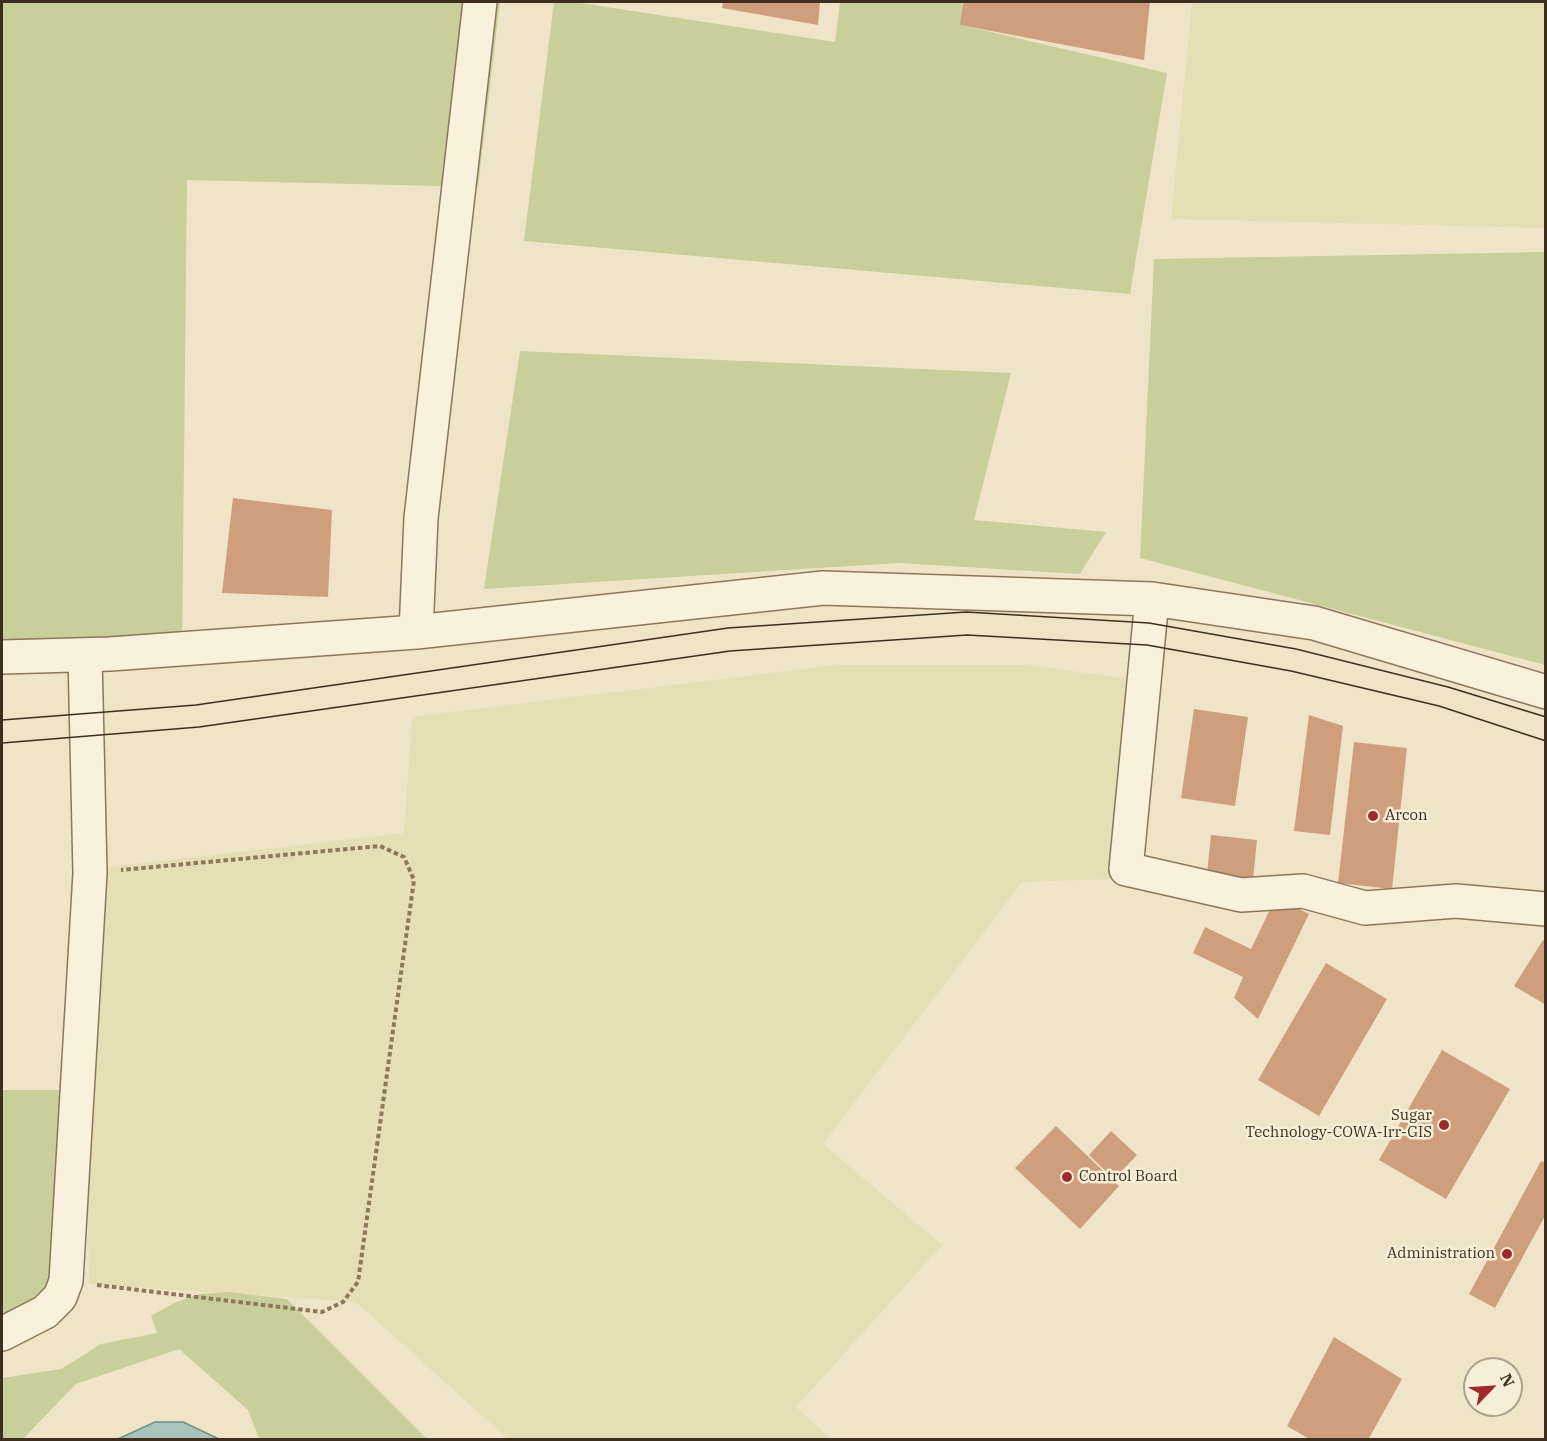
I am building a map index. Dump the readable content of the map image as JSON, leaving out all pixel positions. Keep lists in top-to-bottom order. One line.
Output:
{"places":["Arcon","Sugar Technology-COWA-Irr-GIS","Control Board","Administration"],"north":"top right"}
